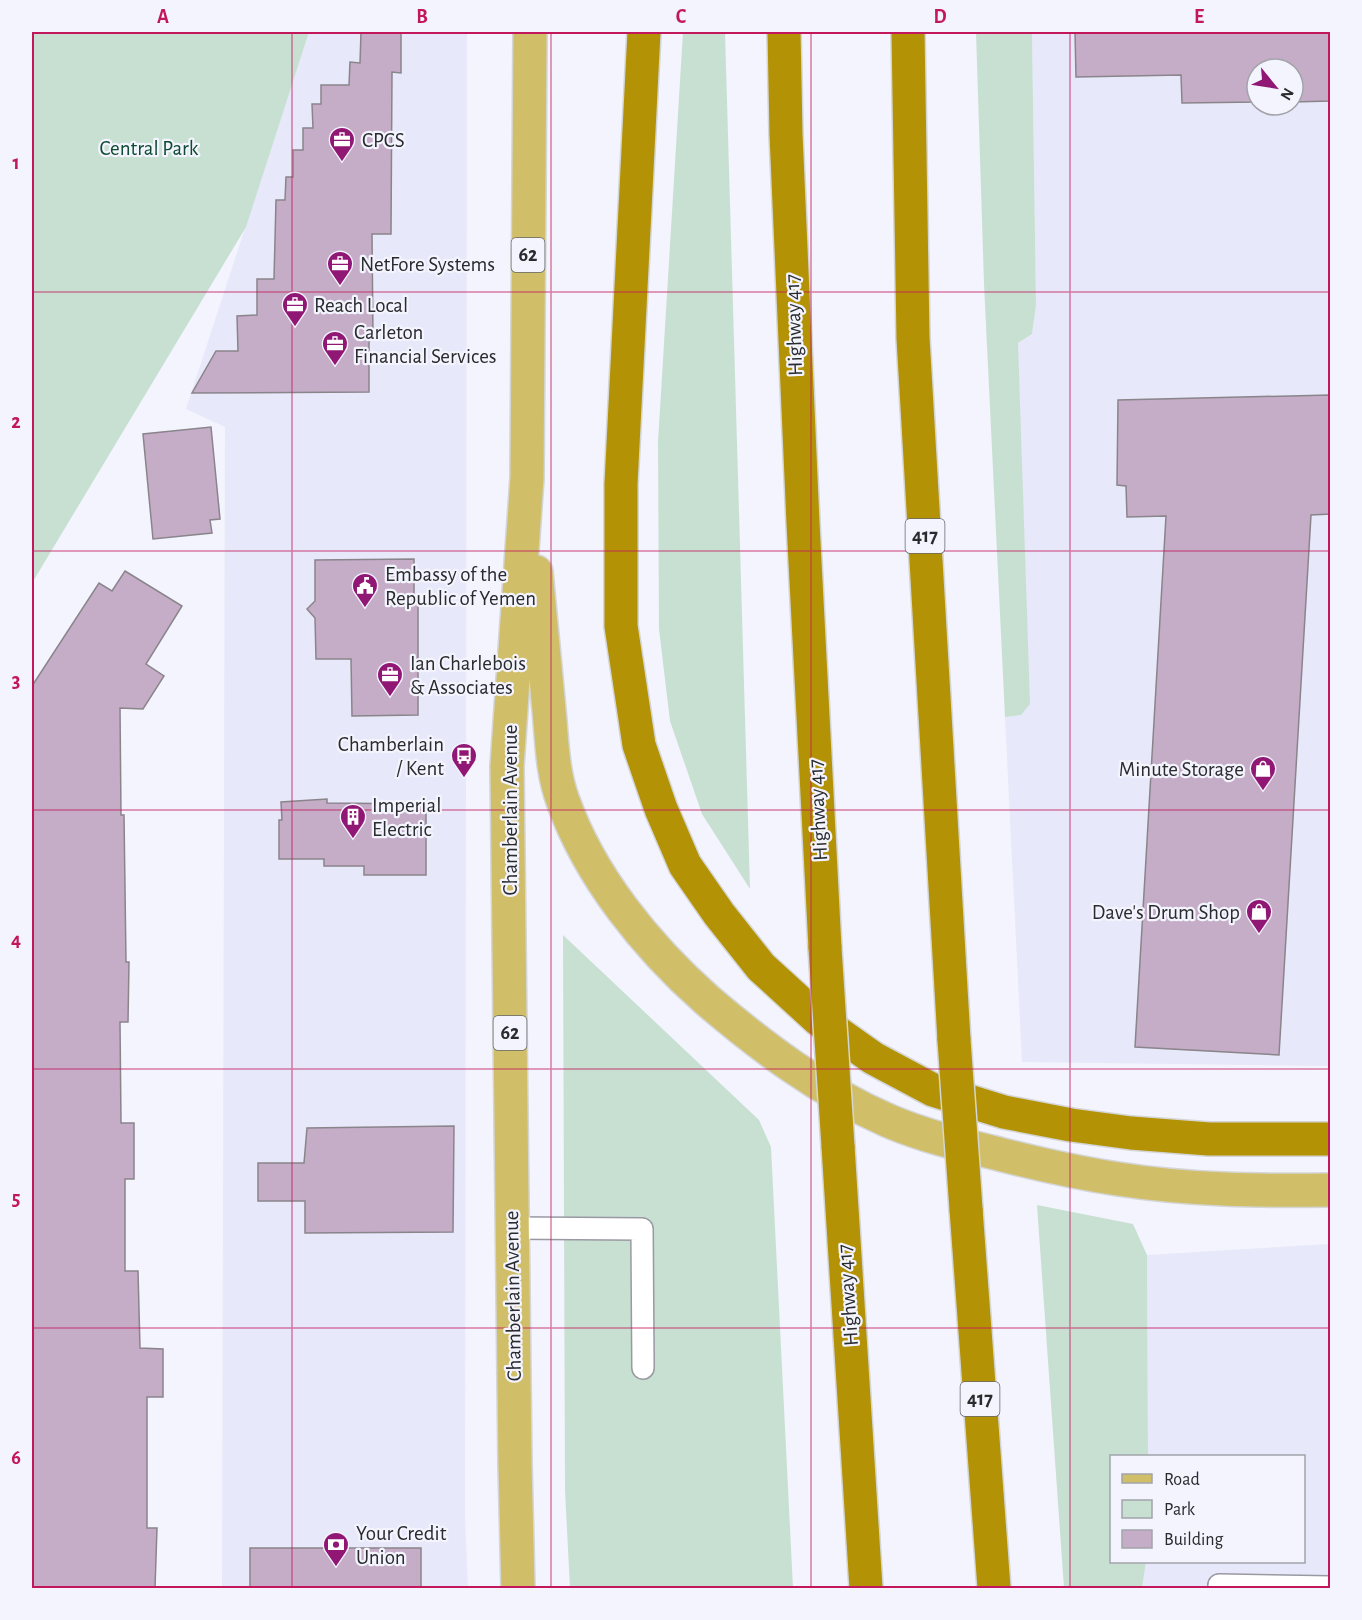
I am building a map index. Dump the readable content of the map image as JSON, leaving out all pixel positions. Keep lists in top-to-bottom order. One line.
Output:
{"streets":{"highway":["Highway 417","417"],"main road":["62","Chamberlain Avenue"]},"parks":["Central Park"],"places":{"office":["CPCS","NetFore Systems","Reach Local","Carleton Financial Services","Ian Charlebois & Associates"],"public building":["Embassy of the Republic of Yemen"],"bus stop":["Chamberlain / Kent"],"shop":["Minute Storage","Dave's Drum Shop"],"building":["Imperial Electric"],"bank":["Your Credit Union"]},"legend":["Road","Park","Building"],"north":"bottom right","grid":{"columns":["A","B","C","D","E"],"rows":["1","2","3","4","5","6"]}}
